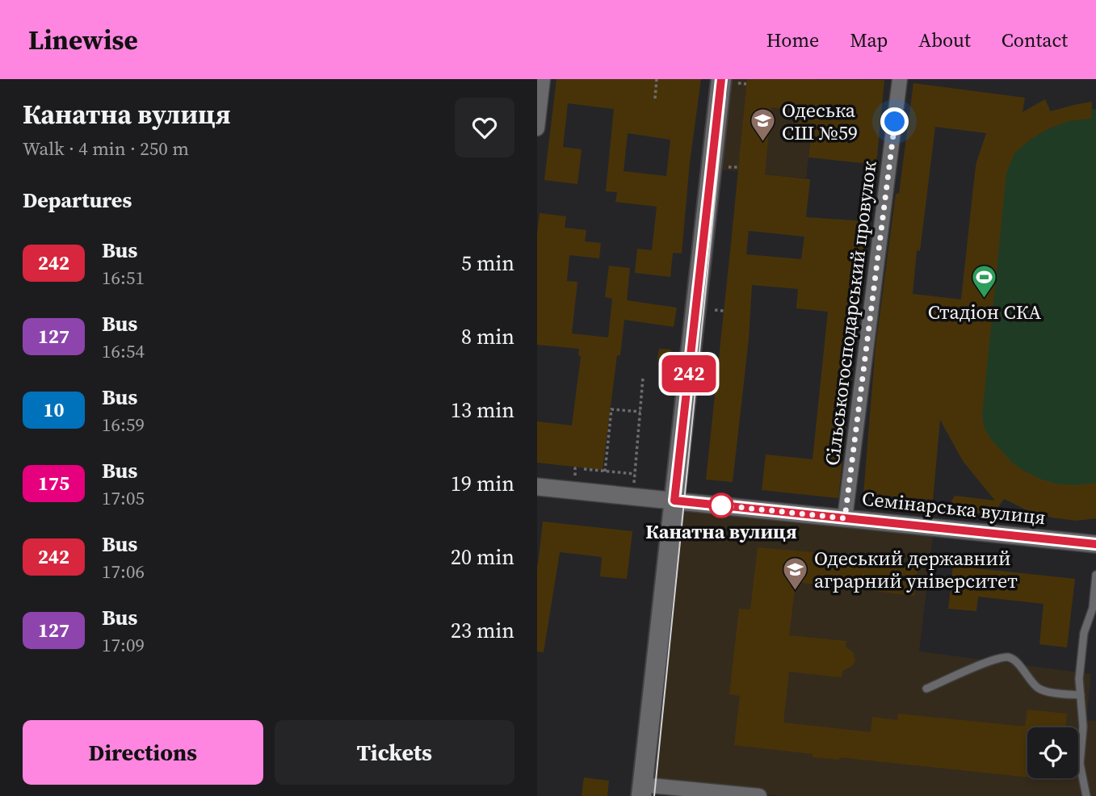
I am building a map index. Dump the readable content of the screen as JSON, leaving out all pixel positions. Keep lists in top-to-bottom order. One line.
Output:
{"streets":{"street":["Сільськогосподарський провулок","Семінарська вулиця"]},"crossings":[["Сільськогосподарський провулок","Семінарська вулиця"]],"places":{"school or university":["Одеська CШ №59","Одеський державний аграрний університет"],"sports":["Стадіон СКА"],"other":["Канатна вулиця"]},"lines":["bus line 242"],"page":{"header":"Linewise","nav":["Home","Map","About","Contact"],"heading":[["Канатна вулиця","Walk · 4 min · 250 m"],"Departures"],"on_map":"242","list":[{"mark":"242","name":"Bus","note":"16:51","value":"5 min"},{"mark":"127","name":"Bus","note":"16:54","value":"8 min"},{"mark":"10","name":"Bus","note":"16:59","value":"13 min"},{"mark":"175","name":"Bus","note":"17:05","value":"19 min"},{"mark":"242","name":"Bus","note":"17:06","value":"20 min"},{"mark":"127","name":"Bus","note":"17:09","value":"23 min"}],"buttons":["Directions","Tickets"]}}
